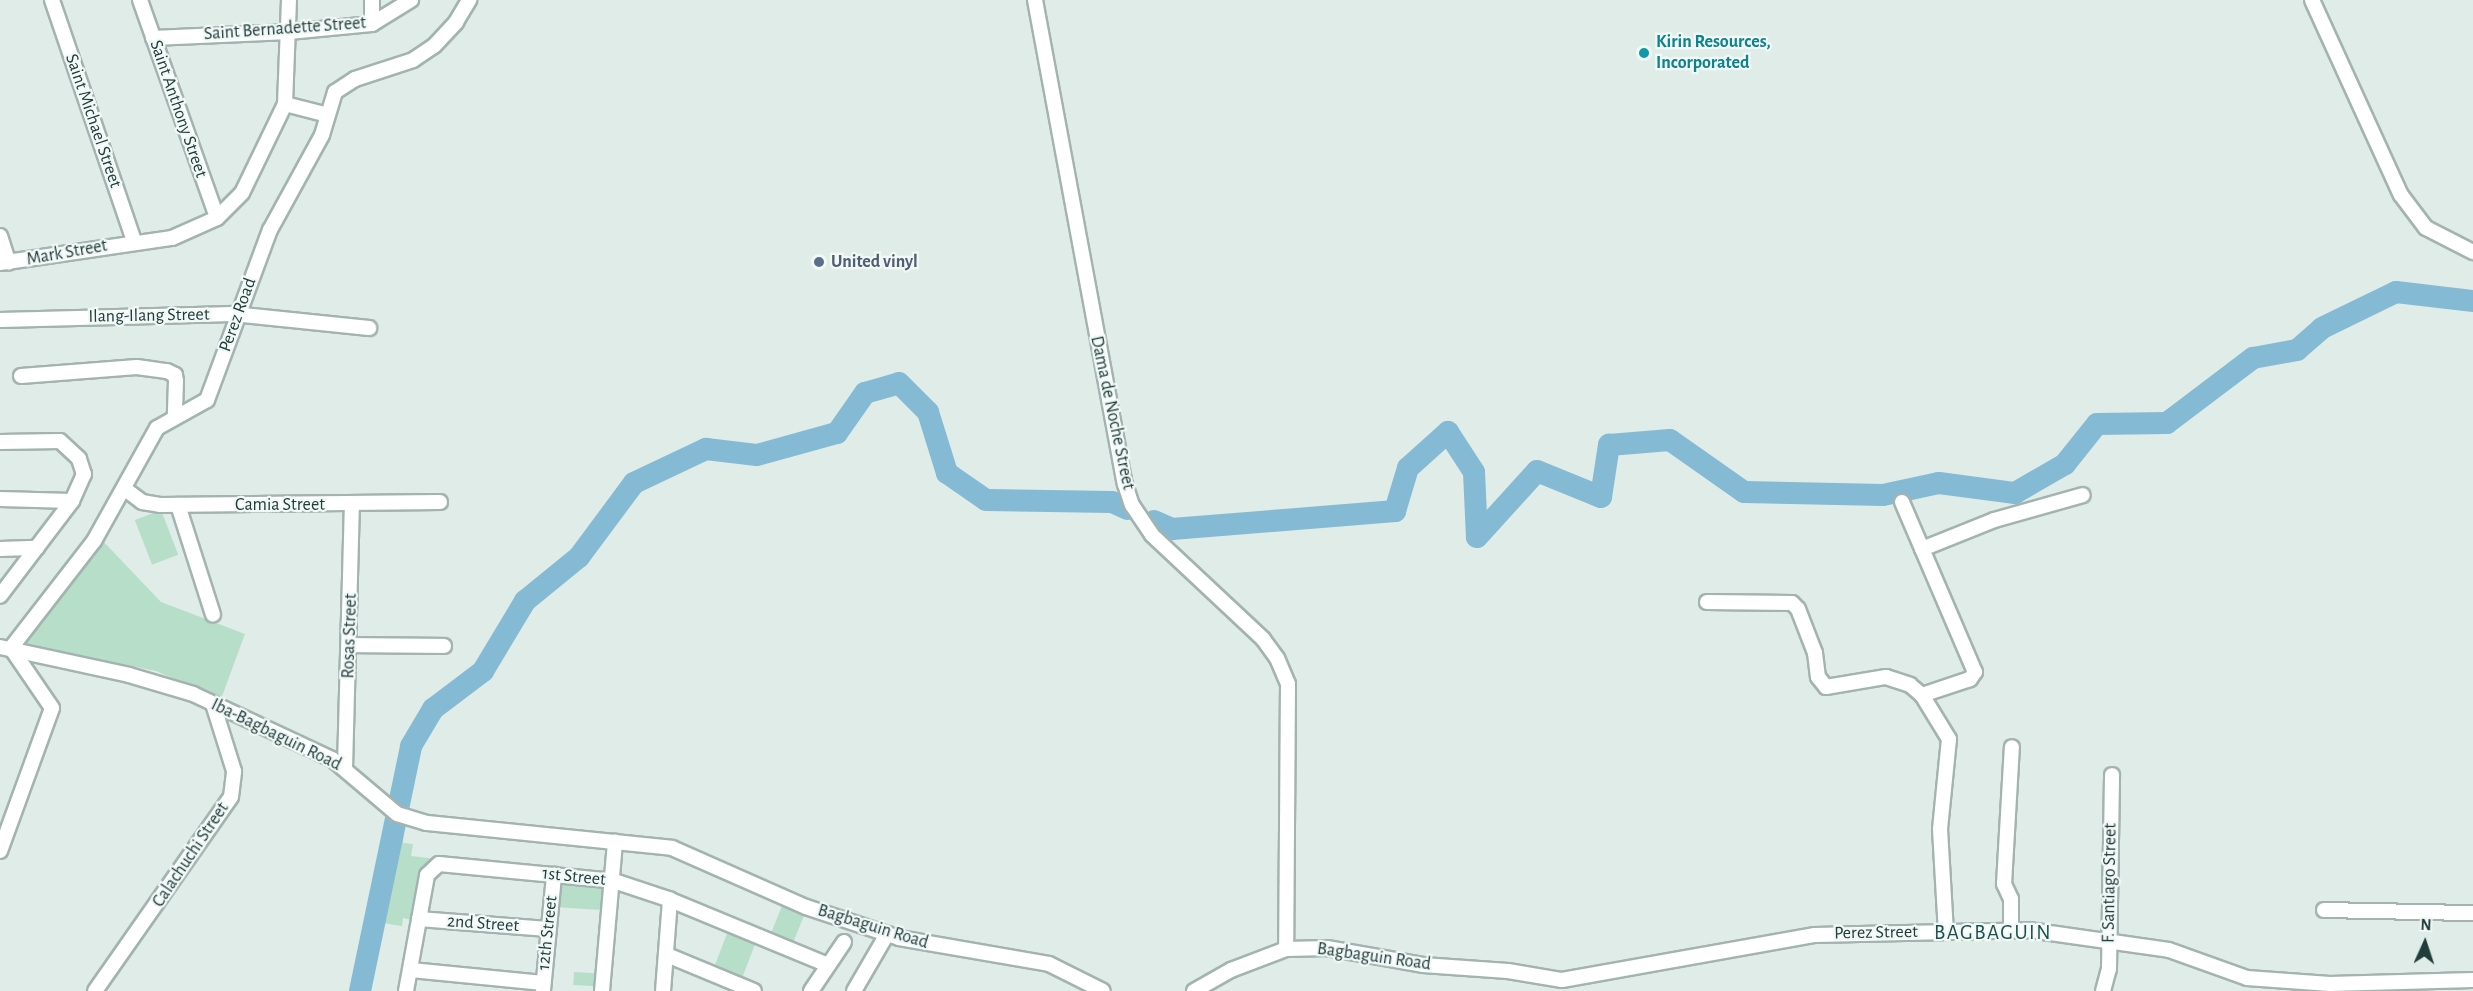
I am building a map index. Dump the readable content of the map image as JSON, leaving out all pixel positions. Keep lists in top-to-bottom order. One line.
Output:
{"streets":{"street":["Saint Bernadette Street","Saint Anthony Street","Saint Michael Street","Mark Street","Perez Road","Ilang-Ilang Street","Dama de Noche Street","Camia Street","Rosas Street","Iba-Bagbaguin Road","Calachuchi Street","1st Street","F. Santiago Street","2nd Street","Bagbaguin Road","12th Street","Perez Street"]},"crossings":[["Saint Bernadette Street","Saint Anthony Street"],["Saint Anthony Street","Mark Street"],["Saint Michael Street","Mark Street"],["Perez Road","Ilang-Ilang Street"],["Perez Road","Camia Street"],["Perez Road","Iba-Bagbaguin Road"],["Dama de Noche Street","Bagbaguin Road"],["Camia Street","Rosas Street"],["Rosas Street","Iba-Bagbaguin Road"],["Iba-Bagbaguin Road","Calachuchi Street"],["Iba-Bagbaguin Road","Bagbaguin Road"],["1st Street","2nd Street"],["1st Street","12th Street"],["F. Santiago Street","Perez Street"],["2nd Street","12th Street"],["Bagbaguin Road","Perez Street"]],"districts":["BAGBAGUIN"],"places":["Kirin Resources, Incorporated","United vinyl"],"north":"top"}
